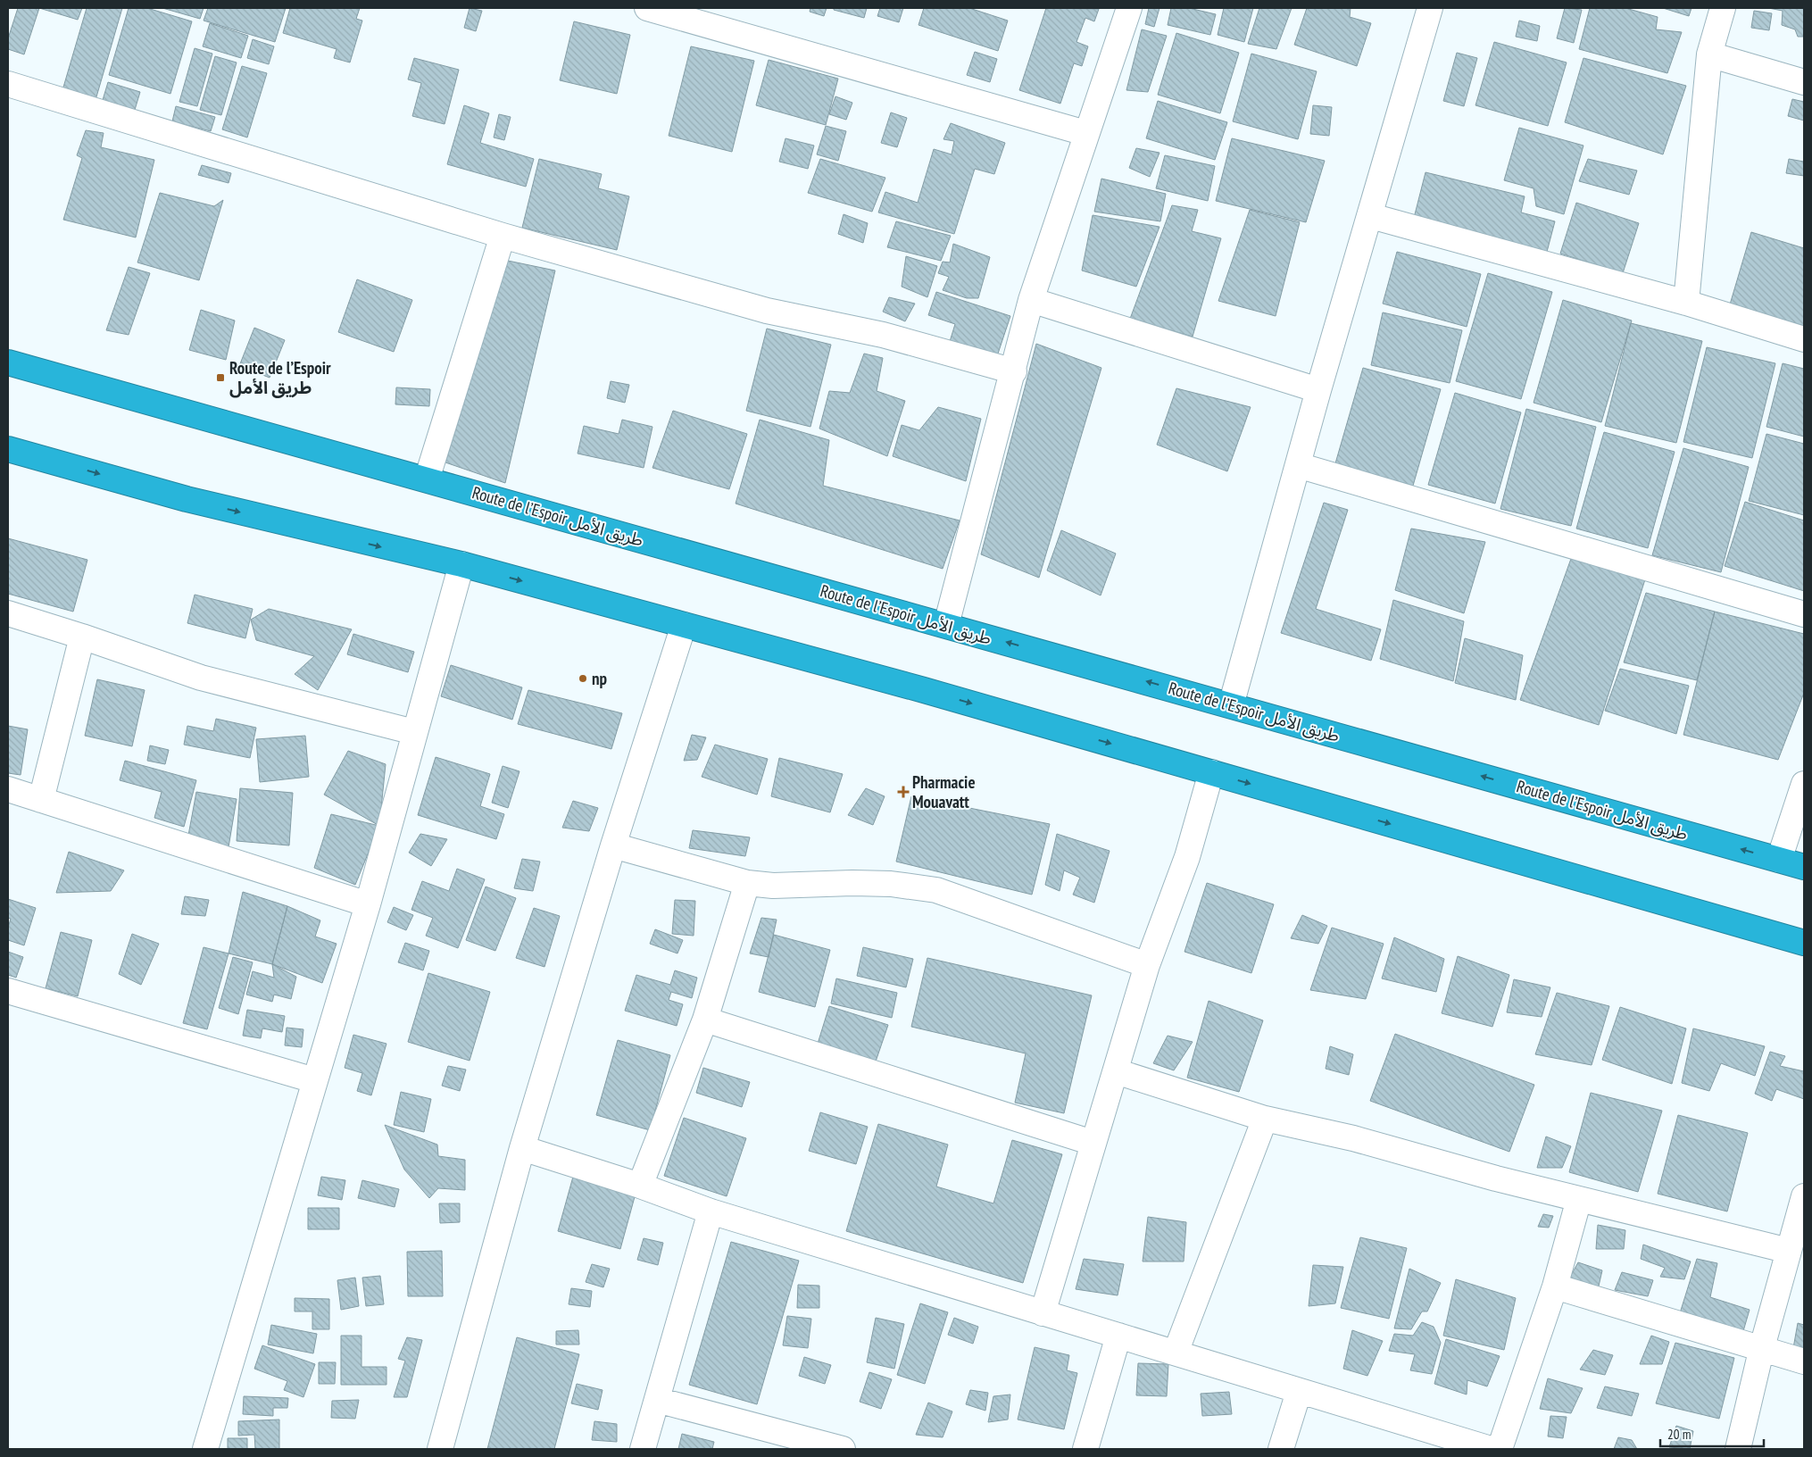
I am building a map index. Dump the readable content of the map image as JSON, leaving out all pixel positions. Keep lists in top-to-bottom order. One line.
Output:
{"streets":{"highway":["Route de l’Espoir طريق الأمل"]},"places":{"transit":["Route de l’Espoir طريق الأمل"],"other":["np"],"health":["Pharmacie Mouavatt"]},"scale_bar":"20 m"}
